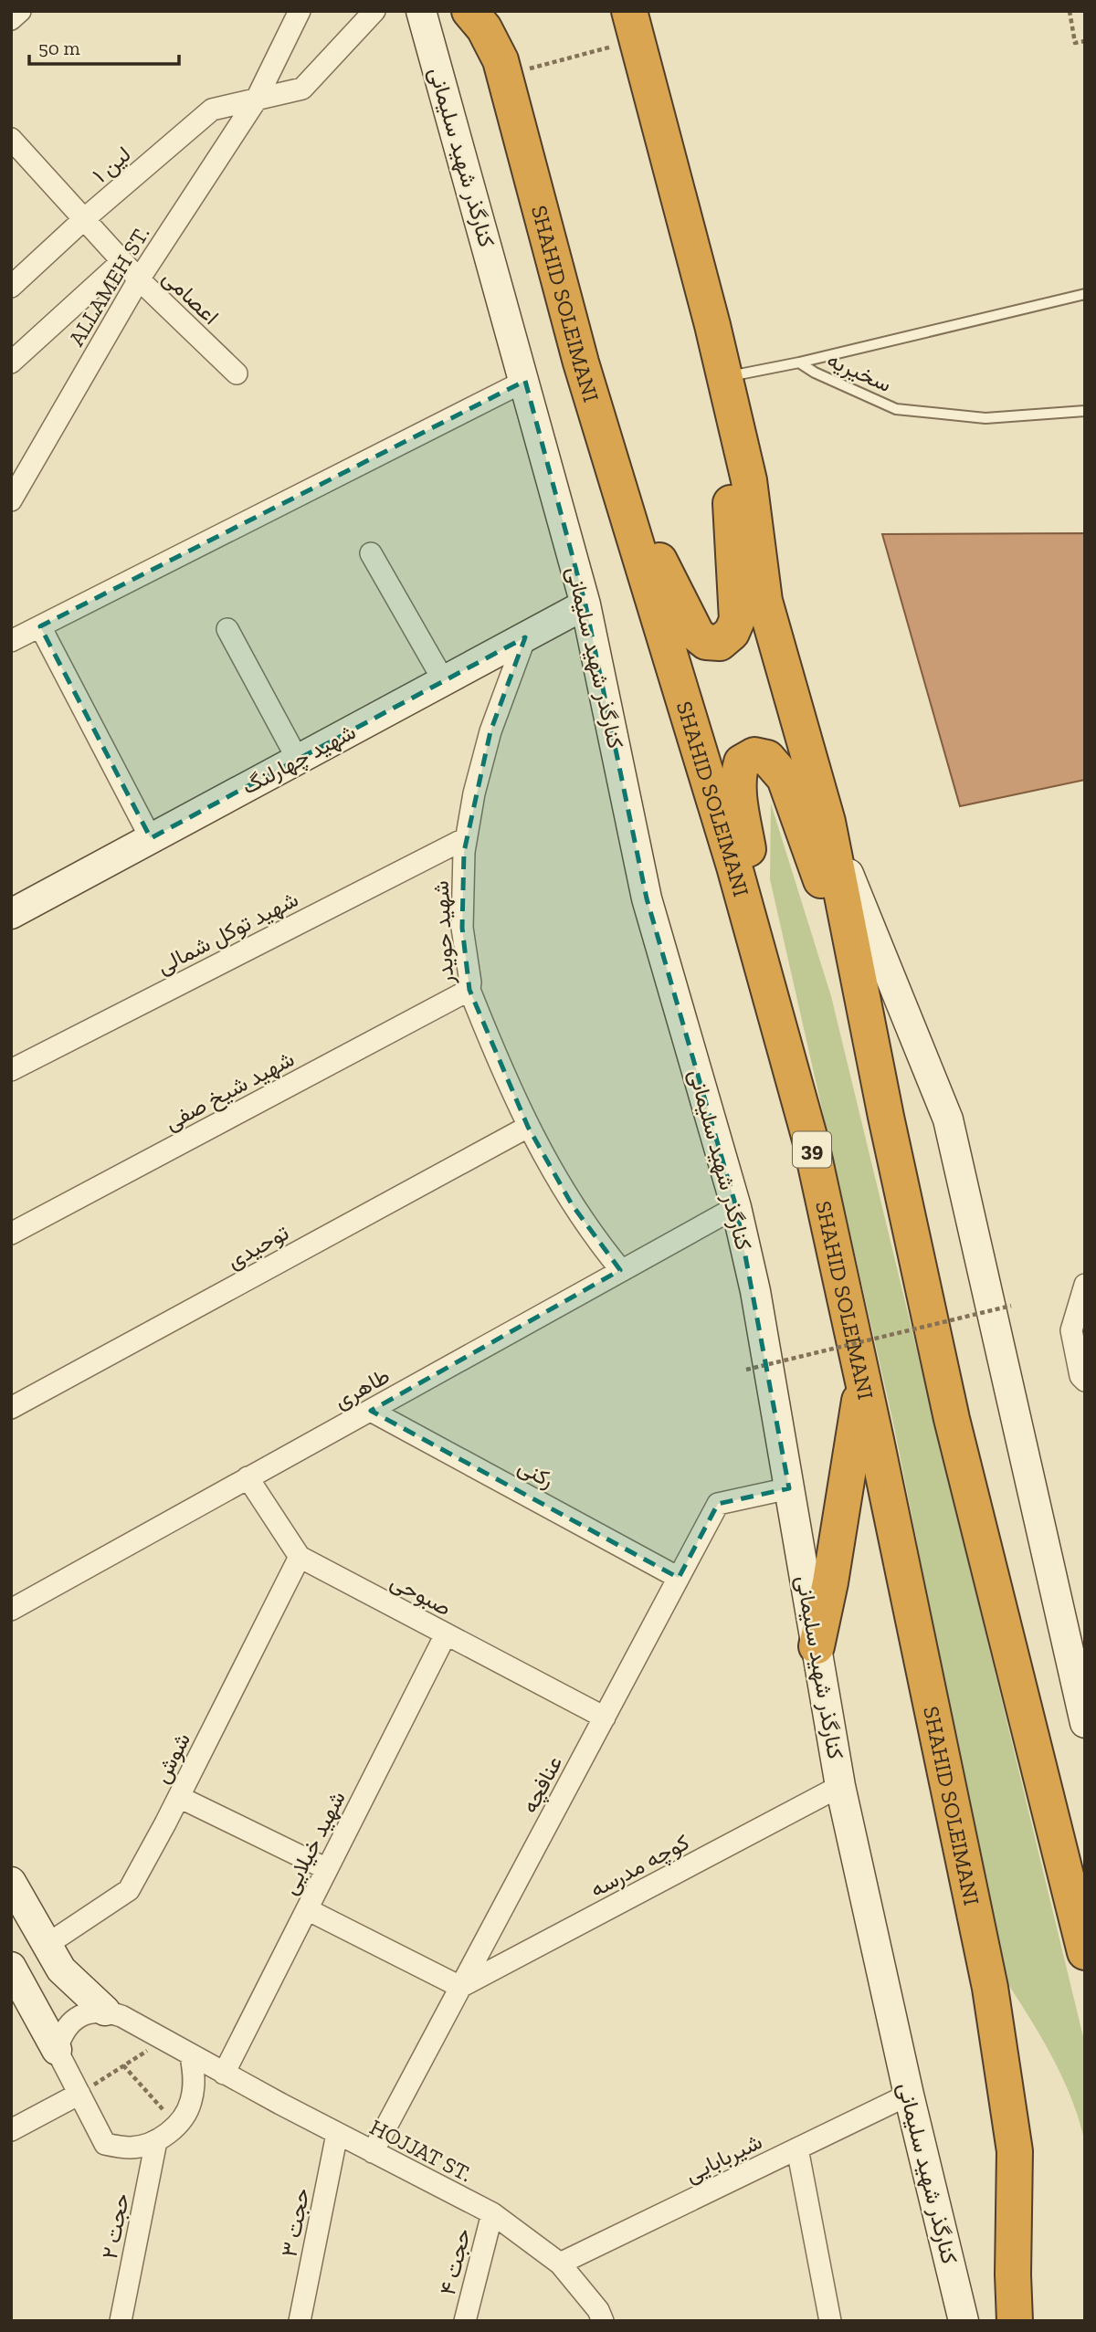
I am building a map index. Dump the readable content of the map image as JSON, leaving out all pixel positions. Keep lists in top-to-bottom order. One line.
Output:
{"streets":{"highway":["SHAHID SOLEIMANI","39"],"street":["کنارگذر شهید سلیمانی","لین ۱","ALLAMEH ST.","اعصامی","شهید چهارلنگ","شهید توکل شمالی","شهید حویدر","شهید شیخ صفی","توحیدی","طاهری","رکنی","صبوحی","شوش","عنافچه","شهید خیلایی","کوچه مدرسه","HOJJAT ST.","شیربابایی","حجت ۳","حجت ۲","حجت ۴"],"lane":["سخیریه"]},"crossings":[["کنارگذر شهید سلیمانی","شهید چهارلنگ"],["کنارگذر شهید سلیمانی","طاهری"],["کنارگذر شهید سلیمانی","عنافچه"],["کنارگذر شهید سلیمانی","کوچه مدرسه"],["کنارگذر شهید سلیمانی","شیربابایی"],["لین ۱","ALLAMEH ST."],["لین ۱","اعصامی"],["ALLAMEH ST.","اعصامی"],["شهید چهارلنگ","شهید حویدر"],["شهید توکل شمالی","شهید حویدر"],["شهید حویدر","شهید شیخ صفی"],["شهید حویدر","توحیدی"],["شهید حویدر","طاهری"],["طاهری","رکنی"],["طاهری","صبوحی"],["رکنی","عنافچه"],["صبوحی","شوش"],["صبوحی","عنافچه"],["صبوحی","شهید خیلایی"],["عنافچه","کوچه مدرسه"],["عنافچه","HOJJAT ST."],["شهید خیلایی","HOJJAT ST."],["HOJJAT ST.","شیربابایی"],["HOJJAT ST.","حجت ۳"],["HOJJAT ST.","حجت ۴"]],"scale_bar":"50 m"}
